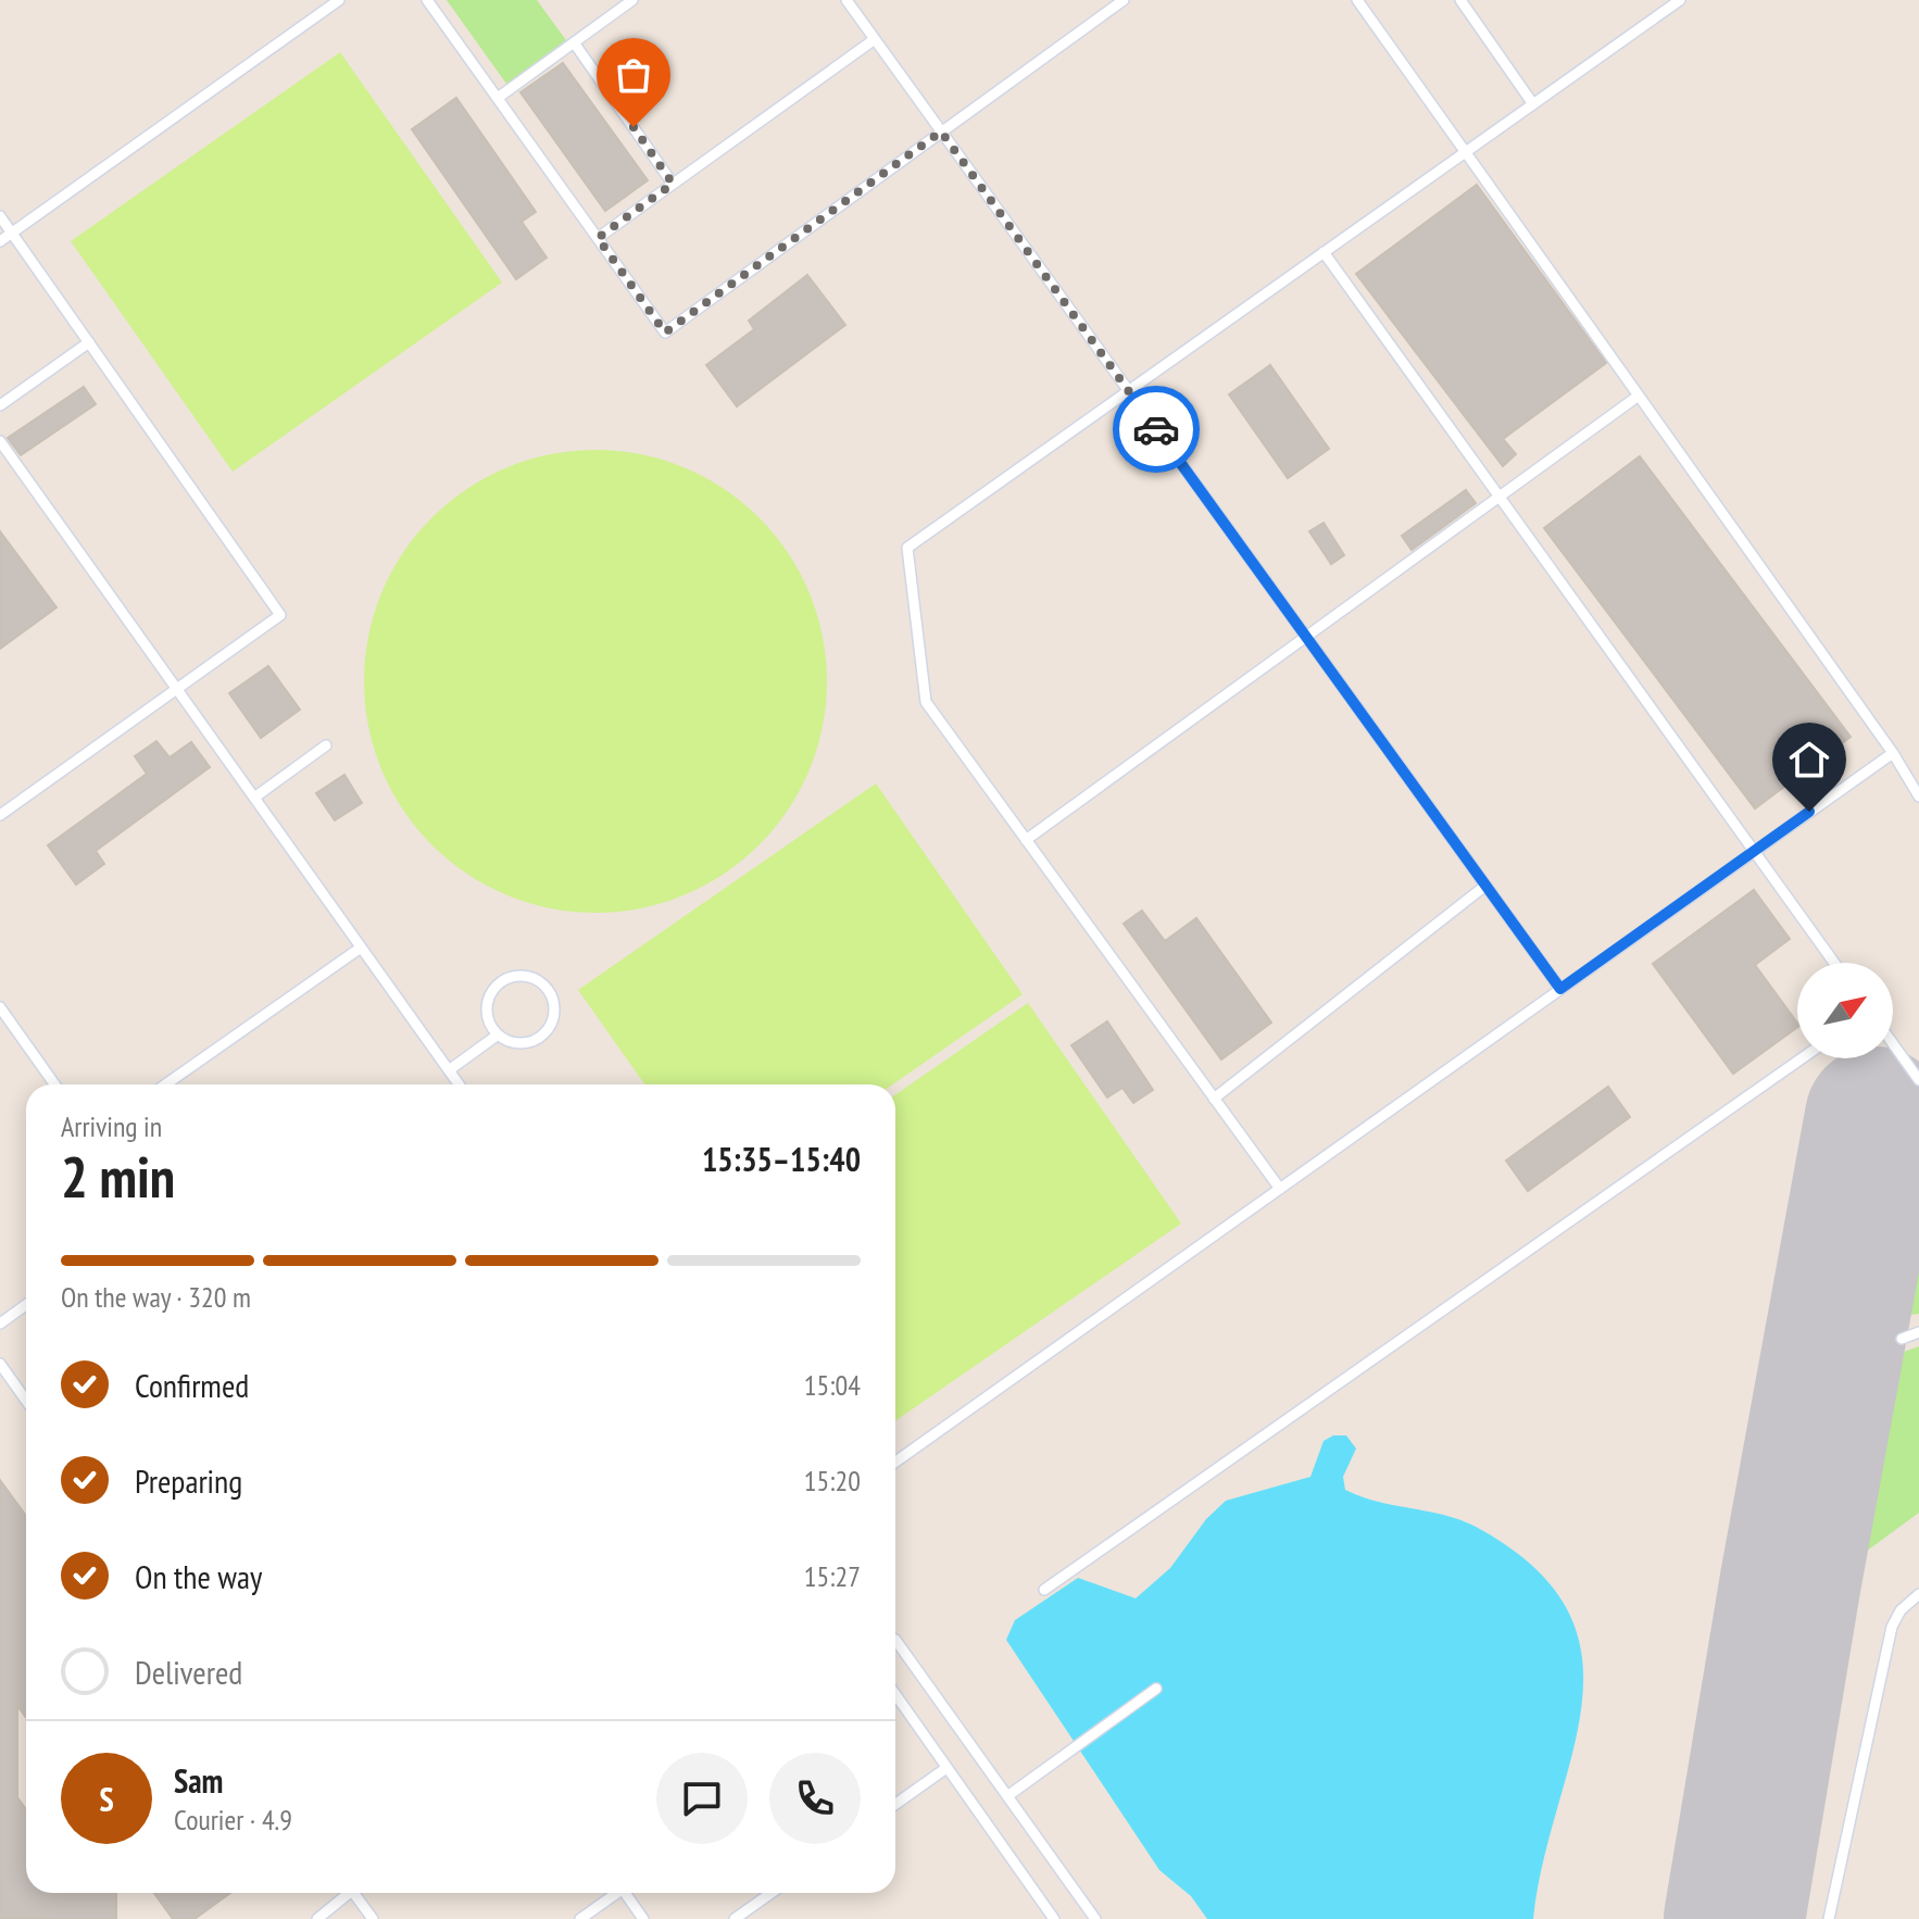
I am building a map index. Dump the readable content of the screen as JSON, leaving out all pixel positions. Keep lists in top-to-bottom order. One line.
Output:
{"north":"top right","page":{"heading":["2 min","Arriving in","15:35–15:40"],"panel":["Sam","Courier · 4.9"],"bar":"On the way · 320 m","list":[["Confirmed","15:04"],["Preparing","15:20"],["On the way","15:27"],"Delivered"],"round":"S"}}
